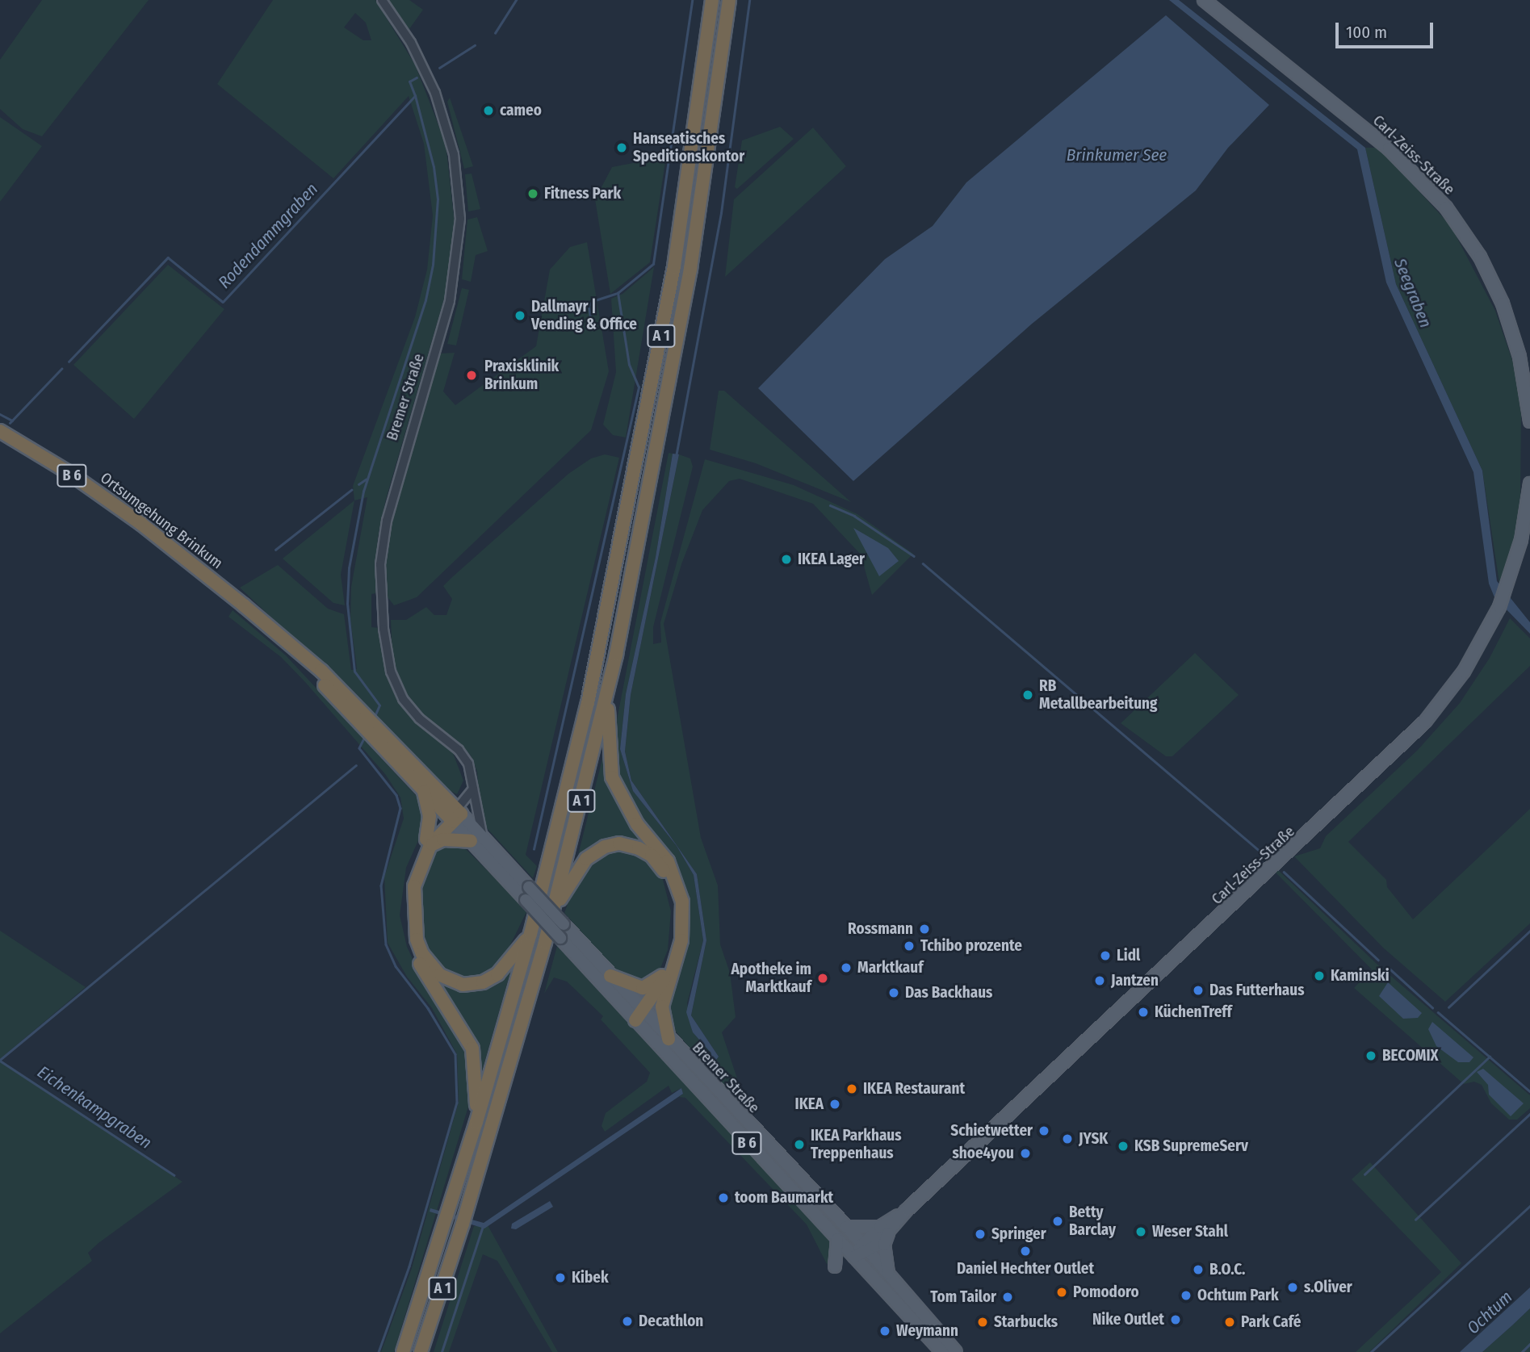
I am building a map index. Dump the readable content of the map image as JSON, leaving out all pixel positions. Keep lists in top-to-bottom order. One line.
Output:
{"streets":{"highway":["A 1","B 6","Ortsumgehung Brinkum"],"main road":["Carl-Zeiss-Straße","Bremer Straße"]},"crossings":[["Carl-Zeiss-Straße","Bremer Straße"],["Bremer Straße","B 6"],["B 6","Ortsumgehung Brinkum"]],"water":["Brinkumer See","Rodendammgraben","Seegraben","Eichenkampgraben","Ochtum"],"places":["cameo","Hanseatisches Speditionskontor","Fitness Park","Dallmayr | Vending & Office","Praxisklinik Brinkum","IKEA Lager","RB Metallbearbeitung","Rossmann","Tchibo prozente","Lidl","Marktkauf","Kaminski","Apotheke im Marktkauf","Jantzen","Das Futterhaus","Das Backhaus","KüchenTreff","BECOMIX","IKEA Restaurant","IKEA","Schietwetter","JYSK","IKEA Parkhaus Treppenhaus","KSB SupremeServ","shoe4you","toom Baumarkt","Betty Barclay","Weser Stahl","Springer","Daniel Hechter Outlet","B.O.C.","Kibek","s.Oliver","Pomodoro","Ochtum Park","Tom Tailor","Nike Outlet","Decathlon","Starbucks","Park Café","Weymann"],"scale_bar":"100 m"}
